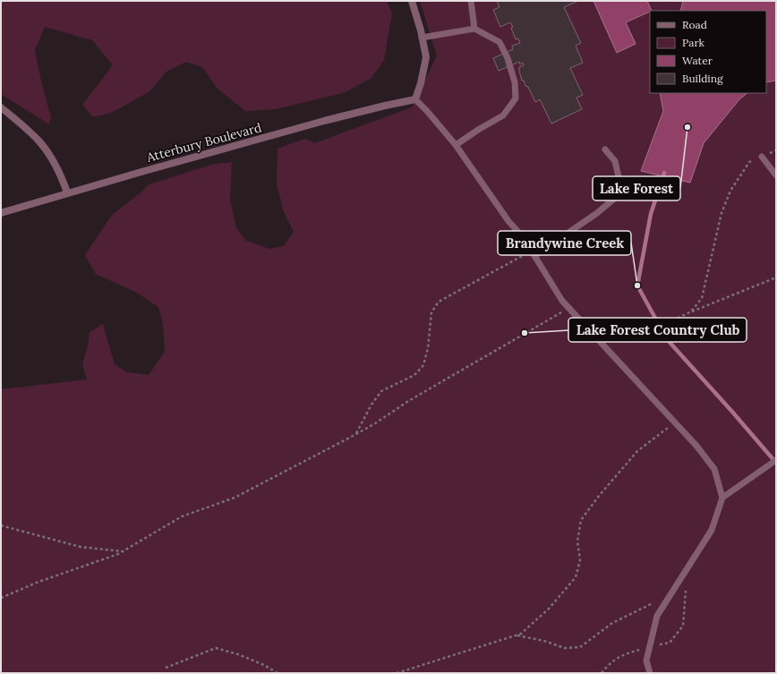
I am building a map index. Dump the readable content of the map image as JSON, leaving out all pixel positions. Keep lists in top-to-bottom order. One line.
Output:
{"streets":{"street":["Atterbury Boulevard"]},"places":["Lake Forest","Brandywine Creek","Lake Forest Country Club"],"legend":["Road","Park","Water","Building"]}
